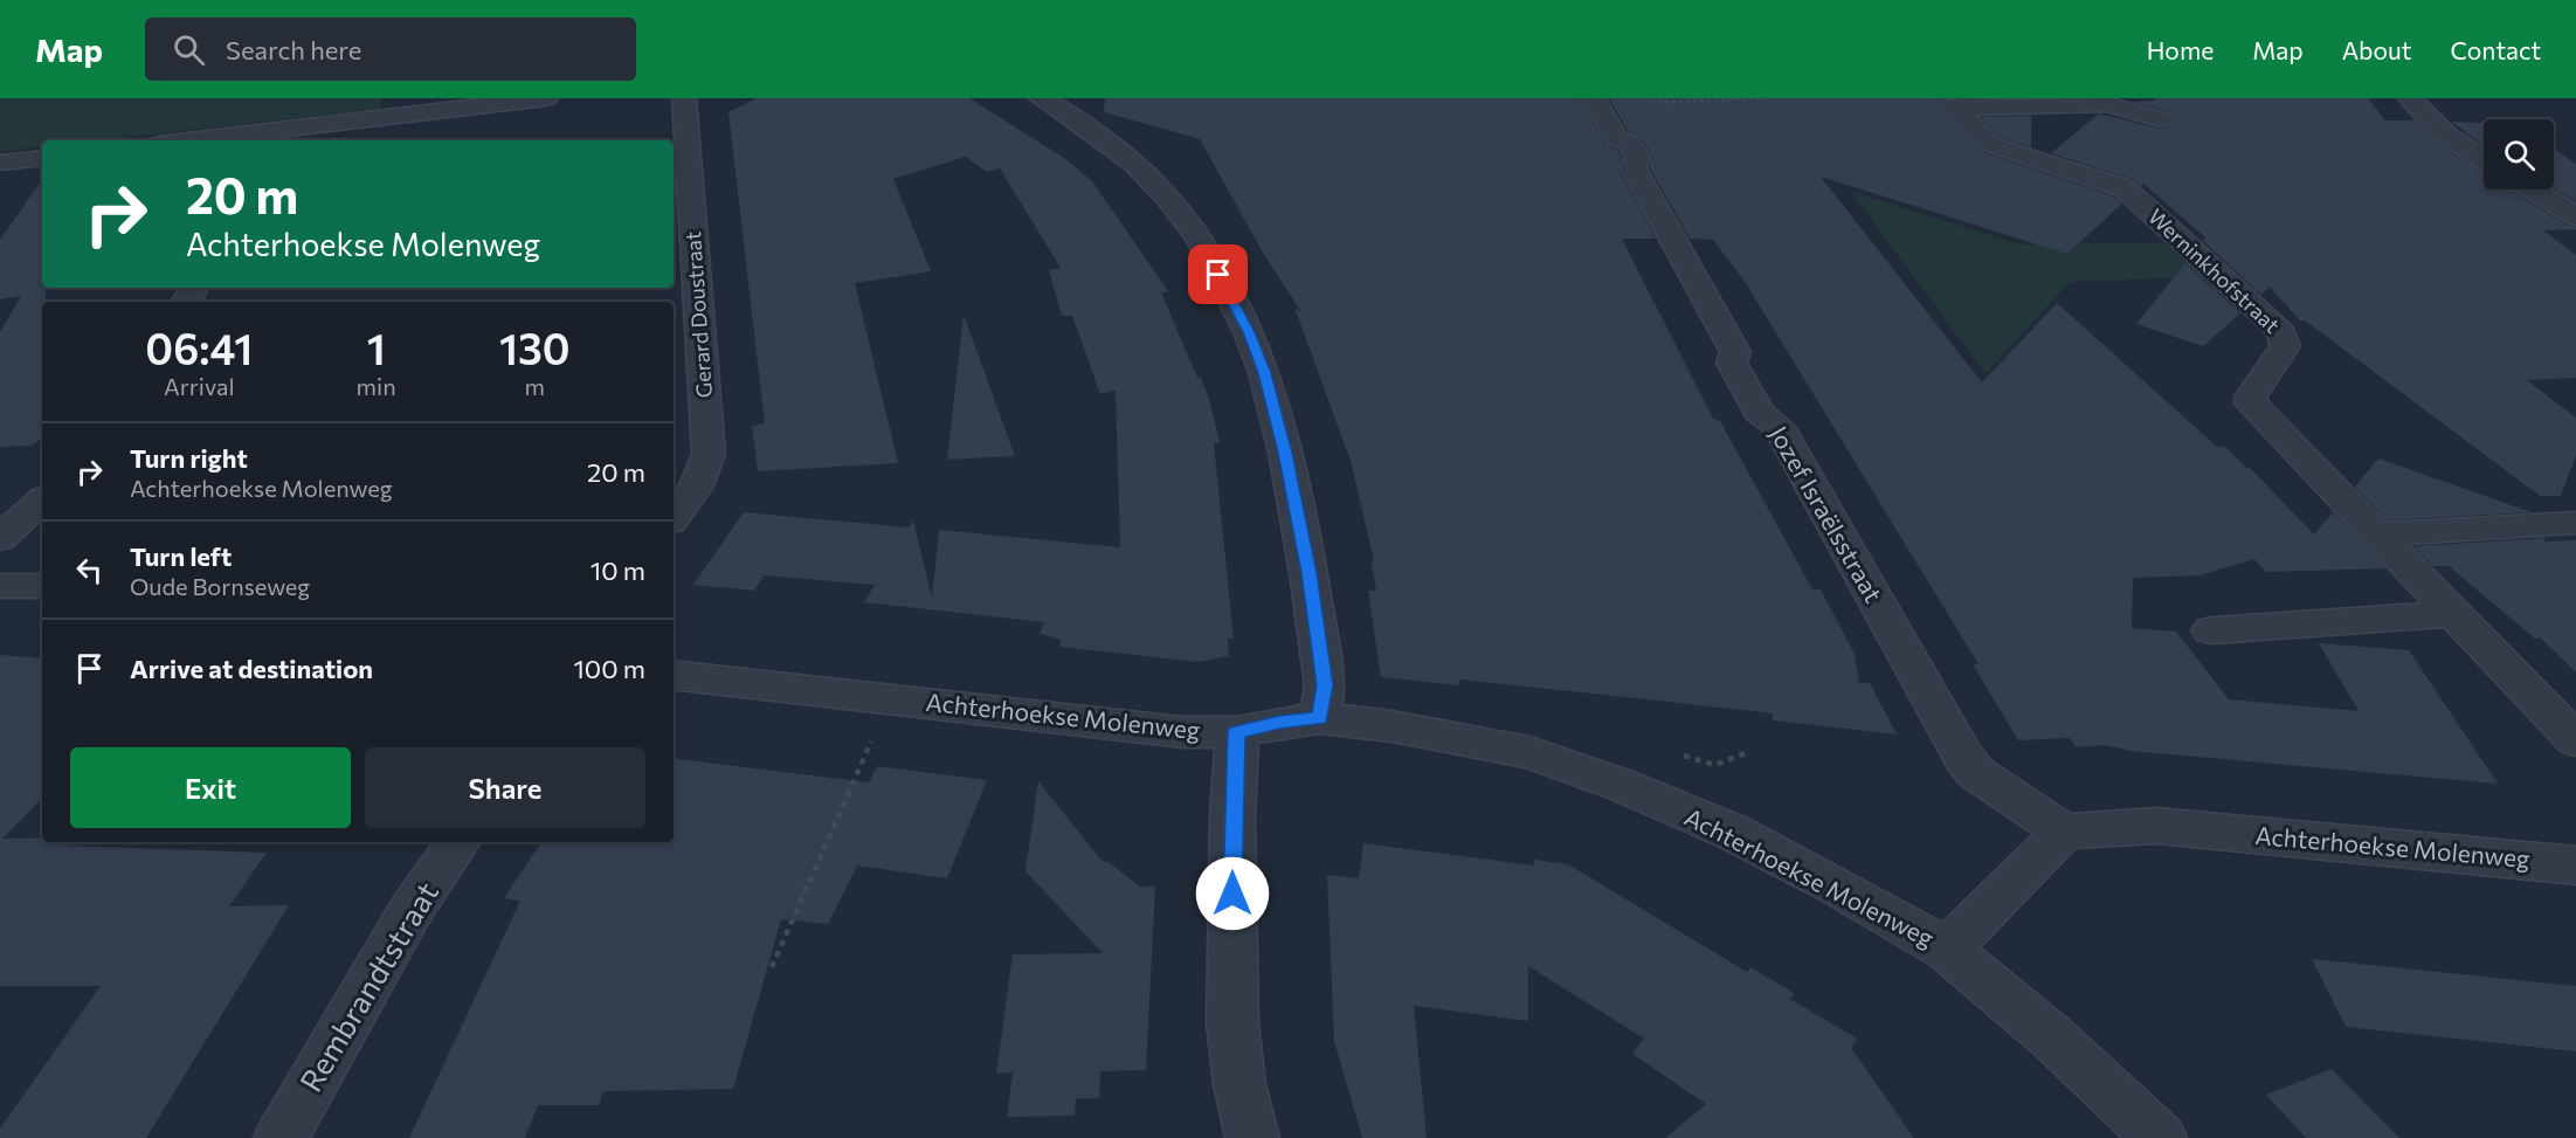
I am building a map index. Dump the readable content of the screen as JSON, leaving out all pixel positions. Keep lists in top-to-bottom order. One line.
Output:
{"streets":{"street":["Werninkhofstraat","Gerard Doustraat","Jozef Israëlsstraat","Achterhoekse Molenweg","Rembrandtstraat"]},"crossings":[["Jozef Israëlsstraat","Achterhoekse Molenweg"]],"page":{"header":"Map","search":"Search here","nav":["Home","Map","About","Contact"],"turn":["20 m","Achterhoekse Molenweg"],"eta":["06:41","Arrival","1","min","130","m"],"list":[{"name":"Turn right","note":"Achterhoekse Molenweg","value":"20 m"},{"name":"Turn left","note":"Oude Bornseweg","value":"10 m"},{"name":"Arrive at destination","value":"100 m"}],"buttons":["Exit","Share"]}}
